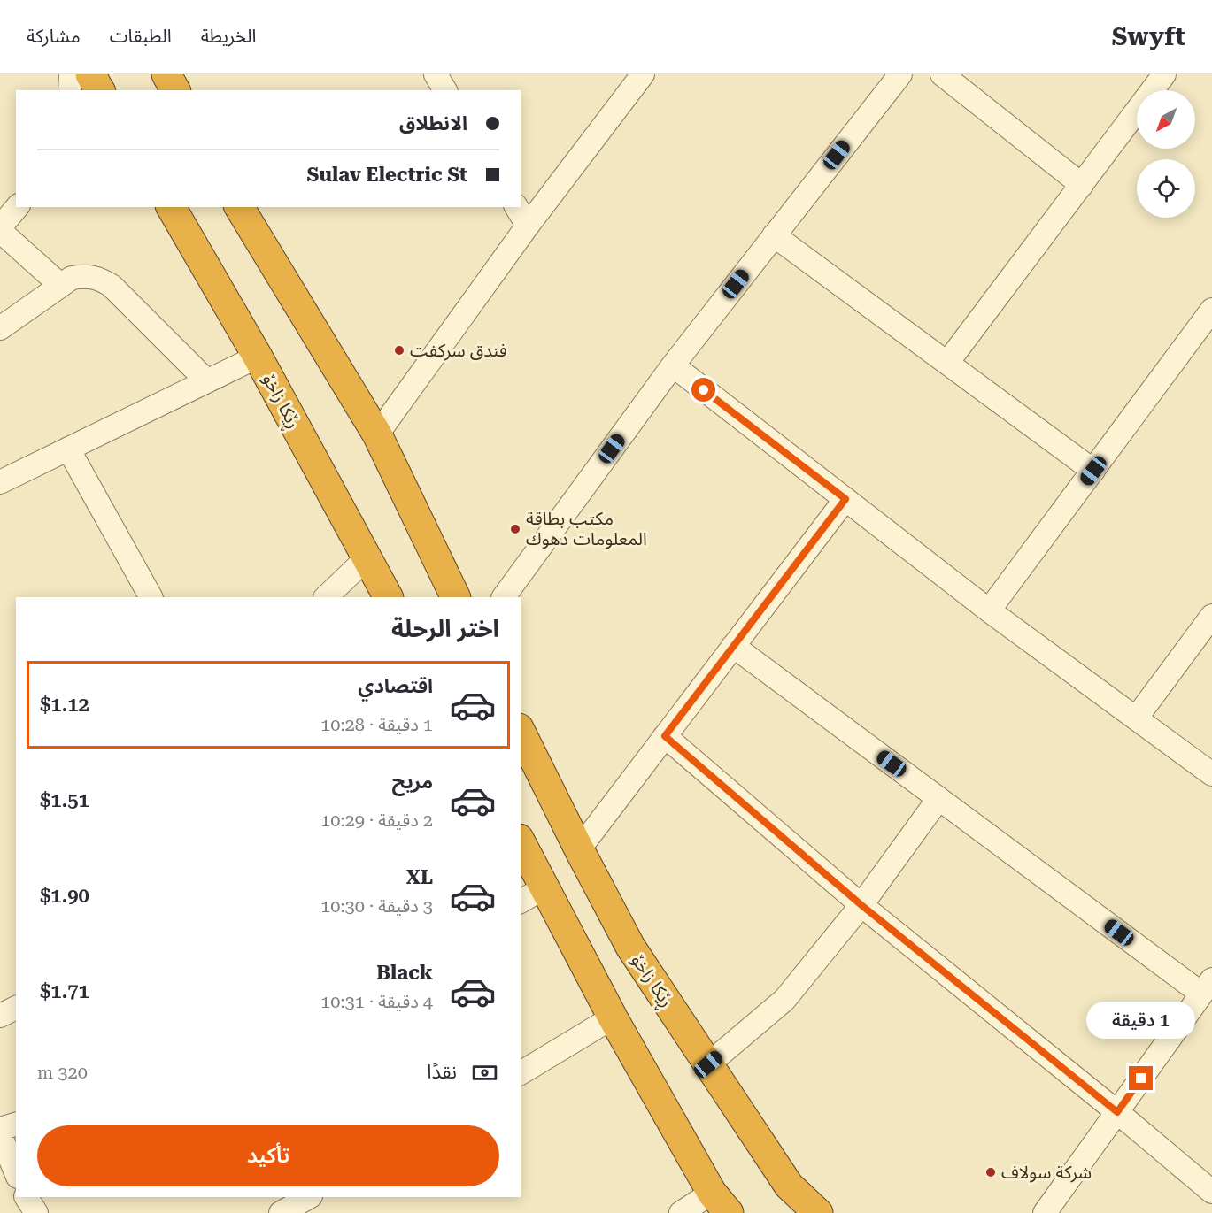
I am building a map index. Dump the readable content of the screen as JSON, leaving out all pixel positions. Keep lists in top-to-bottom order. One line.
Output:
{"streets":{"highway":["ڕێکا زاخۆ"]},"places":["فندق سركفت","مكتب بطاقة المعلومات دهوك","شركة سولاف"],"north":"bottom left","page":{"header":"Swyft","nav":["الخريطة","الطبقات","مشاركة"],"banner":["الانطلاق","Sulav Electric St"],"heading":"اختر الرحلة","list":[{"name":"اقتصادي","note":"1 دقيقة · 10:28","value":"$1.12"},{"name":"مريح","note":"2 دقيقة · 10:29","value":"$1.51"},{"name":"XL","note":"3 دقيقة · 10:30","value":"$1.90"},{"name":"Black","note":"4 دقيقة · 10:31","value":"$1.71"}],"bubble":"1 دقيقة","pay":["نقدًا","320 m"],"buttons":"تأكيد"}}
